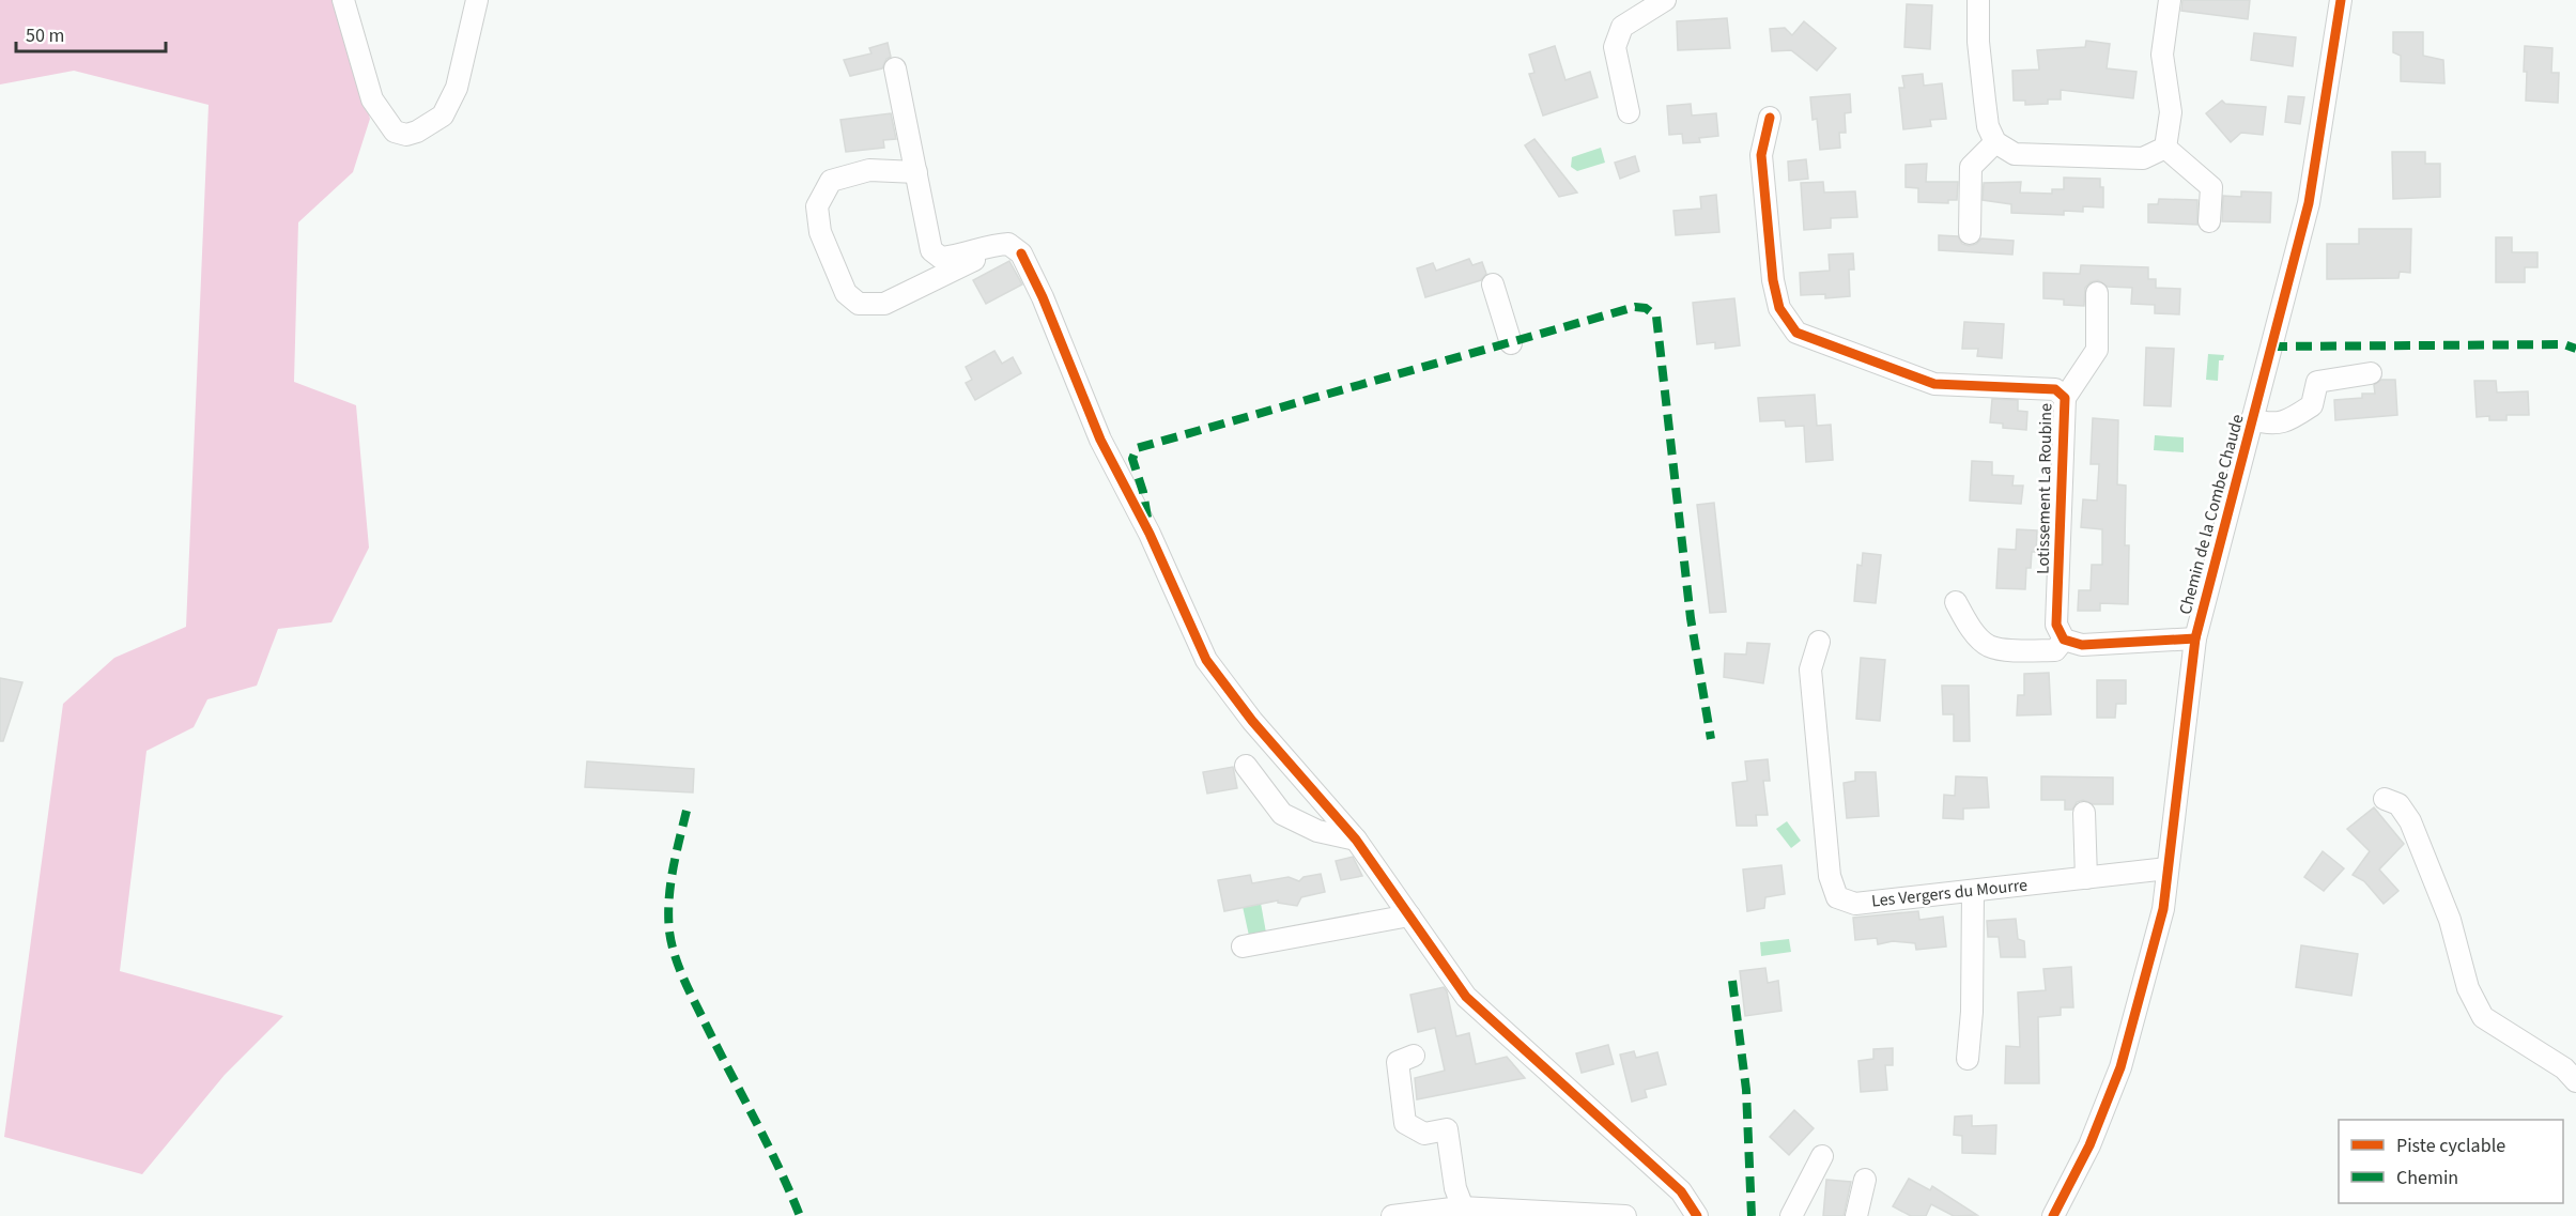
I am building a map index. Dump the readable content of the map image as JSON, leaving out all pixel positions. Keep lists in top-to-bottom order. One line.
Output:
{"streets":{"street":["Lotissement La Roubine","Chemin de la Combe Chaude","Les Vergers du Mourre"]},"crossings":[["Chemin de la Combe Chaude","Les Vergers du Mourre"]],"legend":["Piste cyclable","Chemin"],"scale_bar":"50 m"}
